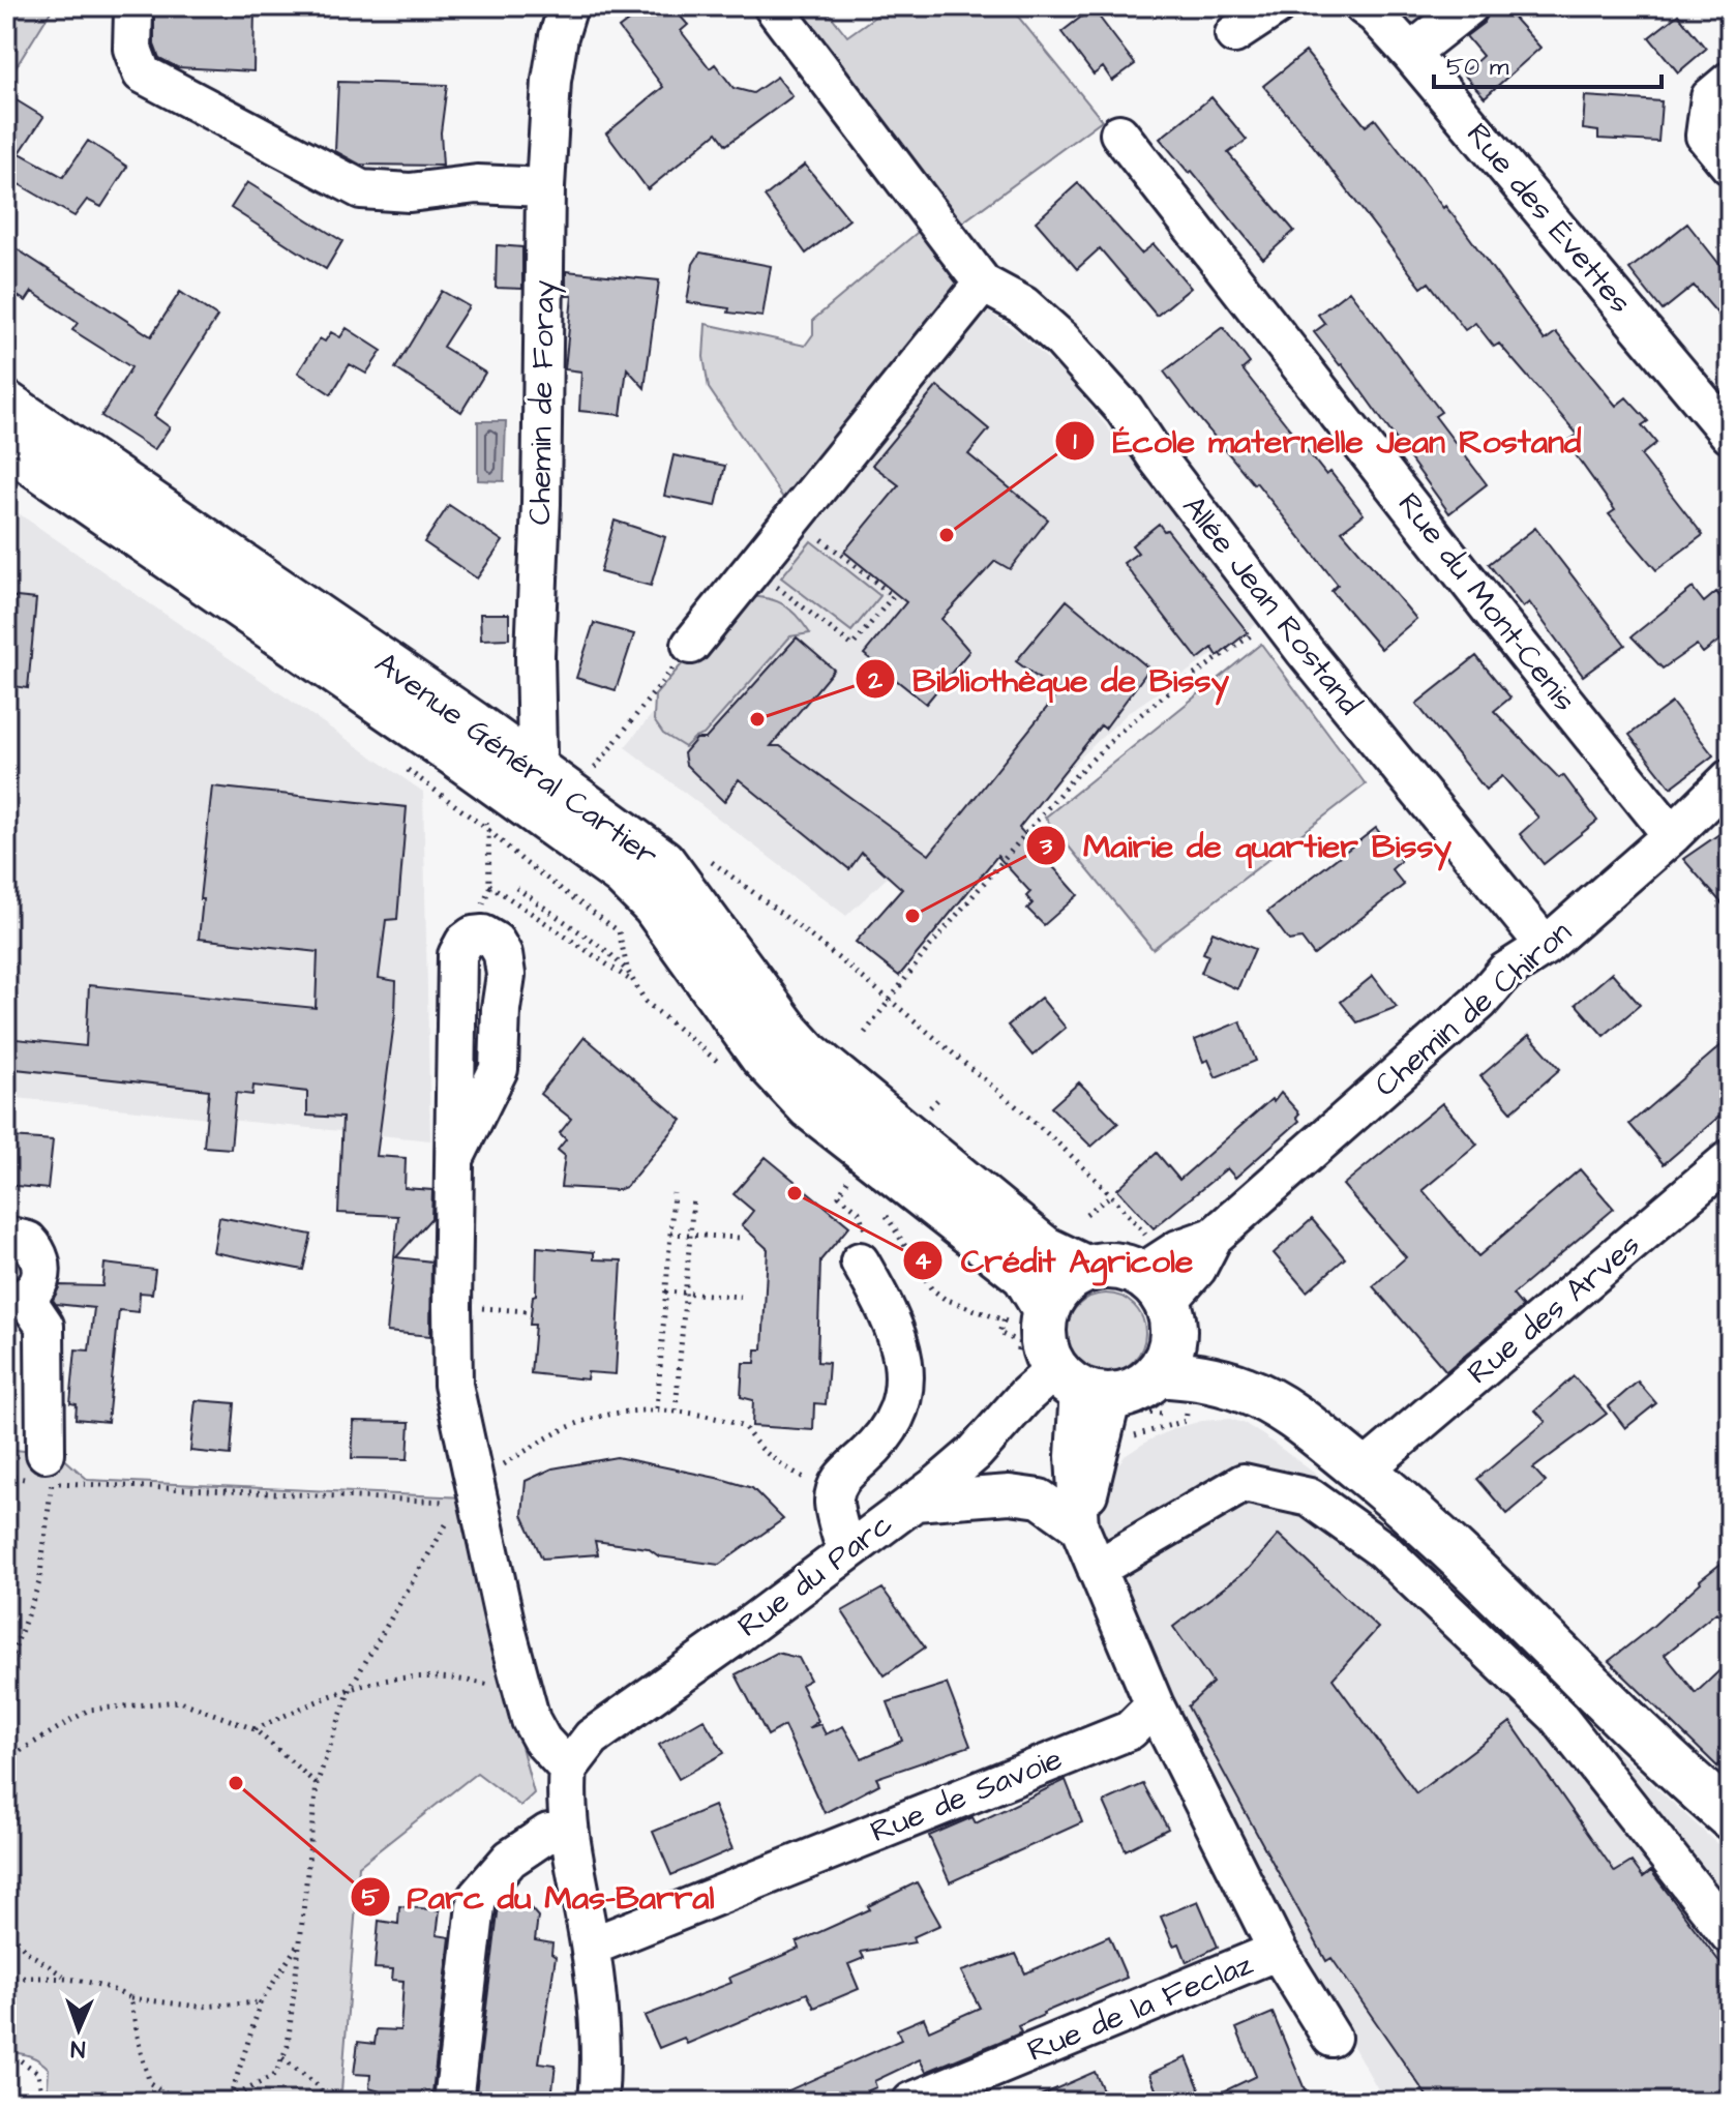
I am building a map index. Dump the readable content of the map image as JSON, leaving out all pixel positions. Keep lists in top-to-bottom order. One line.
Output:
{"streets":{"main road":["Avenue Général Cartier"],"street":["Rue des Évettes","Chemin de Foray","Rue du Mont-Cenis","Allée Jean Rostand","Chemin de Chiron","Rue des Arves","Rue du Parc","Rue de Savoie","Rue de la Feclaz"]},"crossings":[["Chemin de Foray","Avenue Général Cartier"],["Rue du Mont-Cenis","Chemin de Chiron"],["Allée Jean Rostand","Chemin de Chiron"],["Avenue Général Cartier","Chemin de Chiron"],["Avenue Général Cartier","Rue du Parc"],["Chemin de Chiron","Rue du Parc"],["Rue de Savoie","Rue de la Feclaz"]],"places":["École maternelle Jean Rostand","Bibliothèque de Bissy","Mairie de quartier Bissy","Crédit Agricole","Parc du Mas-Barral"],"scale_bar":"50 m","north":"bottom"}
